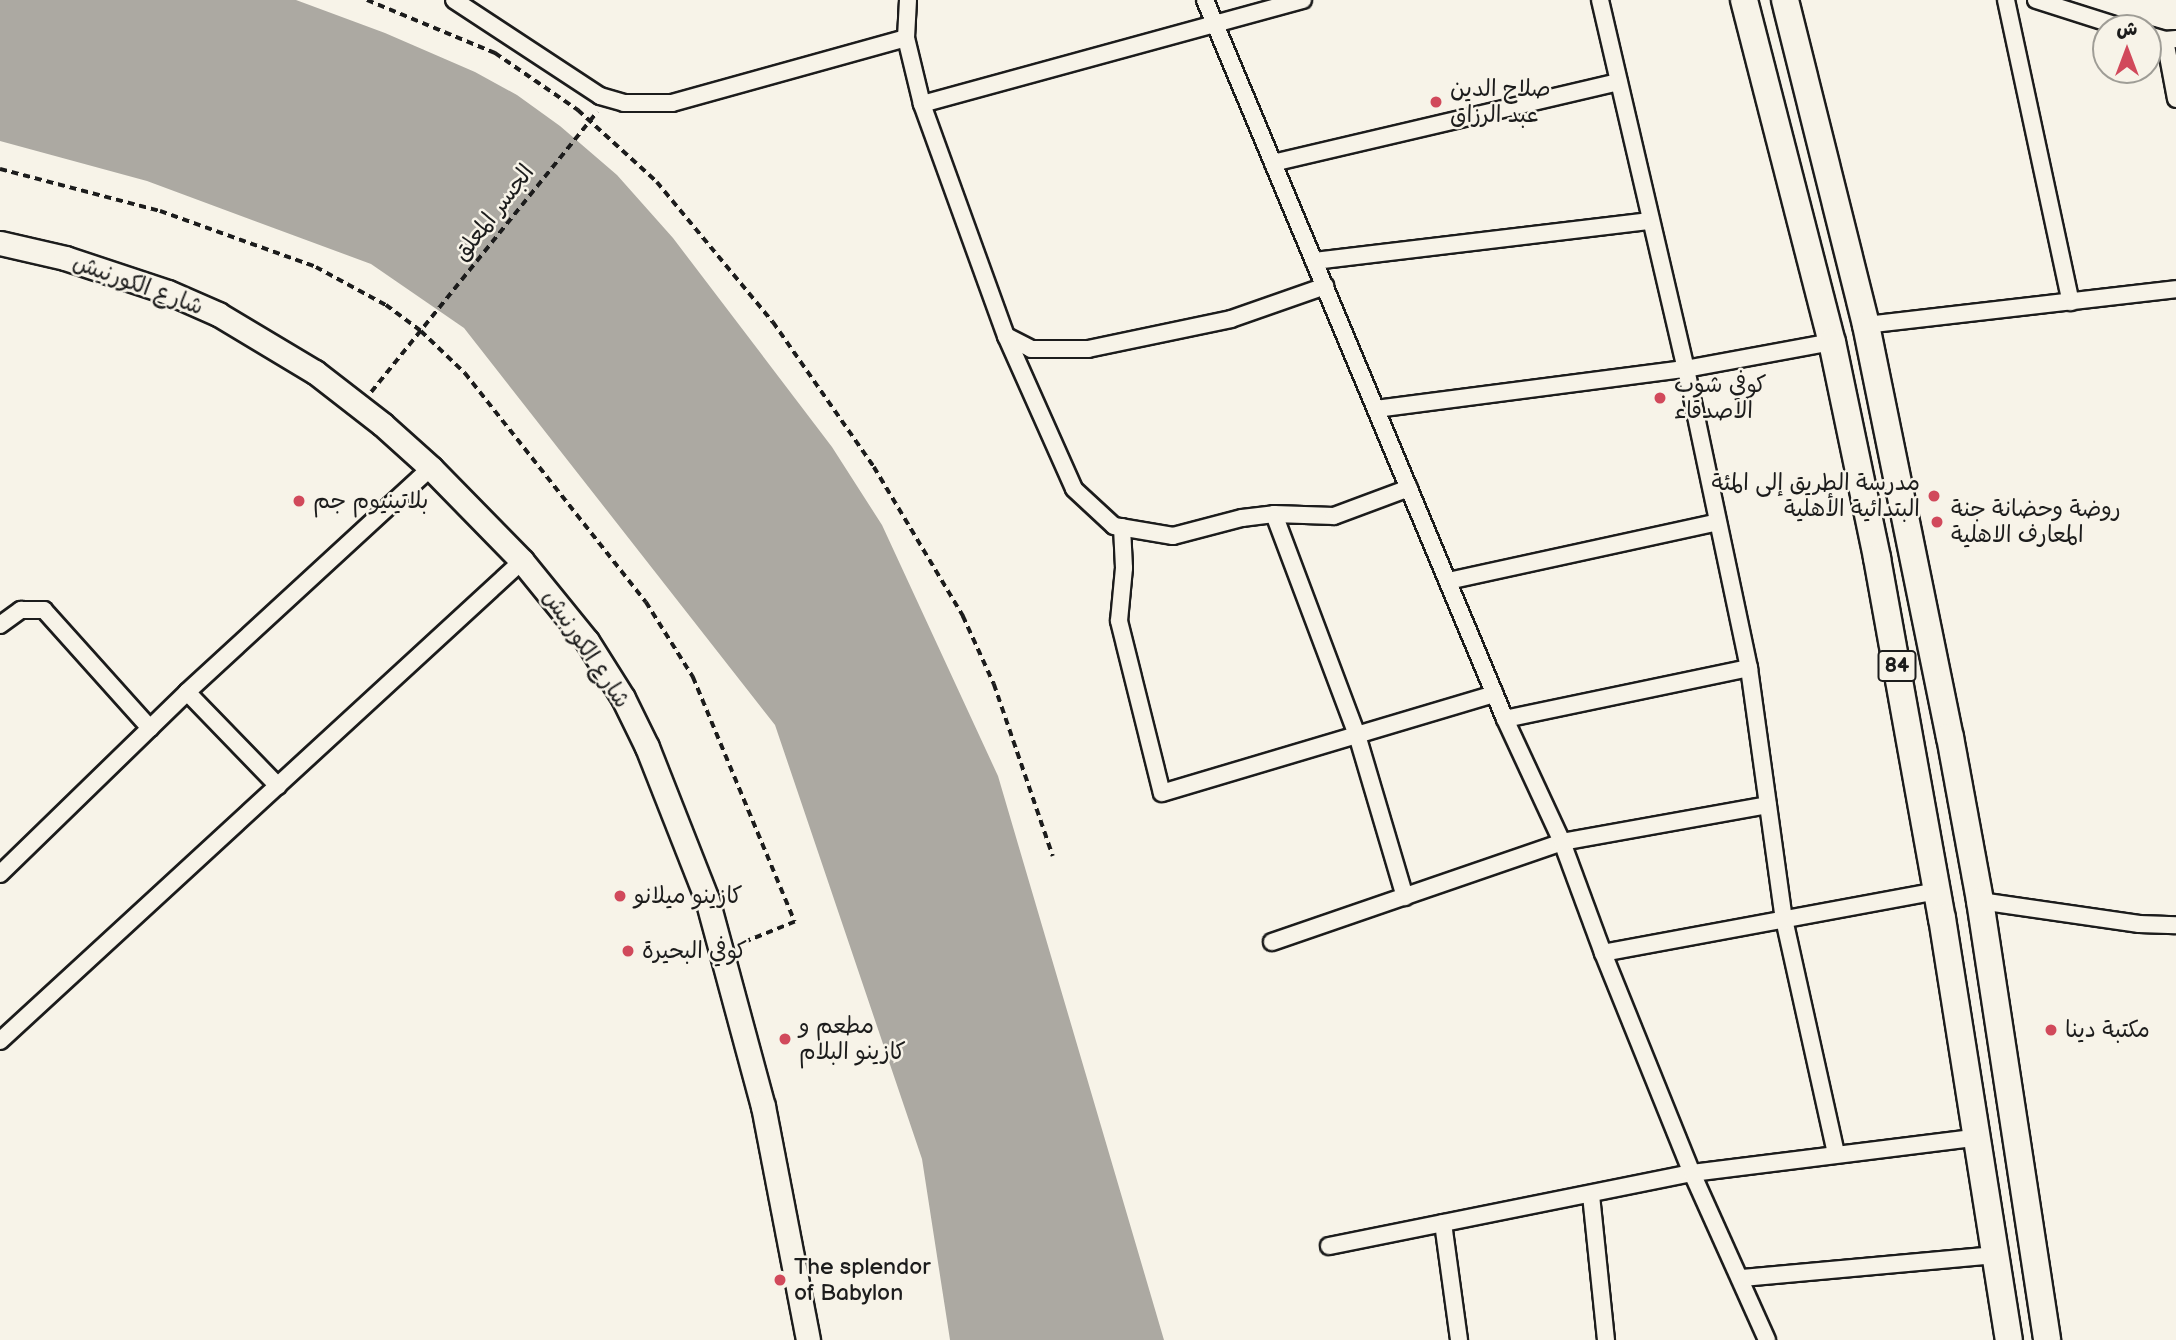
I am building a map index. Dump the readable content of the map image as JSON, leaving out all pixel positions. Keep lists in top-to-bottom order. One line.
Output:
{"streets":{"main road":["84"],"street":["شارع الكورنيش"],"path":["الجسر المعلق"]},"crossings":[["الجسر المعلق","شارع الكورنيش"]],"places":["صلاح الدين عبد الرزاق","كوفي شوب الاصدقاء","مدرسة الطريق إلى المئة البتدائية الأهلية","بلاتينيوم جم","روضة وحضانة جنة المعارف الاهلية","كازينو ميلانو","كوفي البحيرة","مكتبة دينا","مطعم و كازينو البلام","The splendor of Babylon"],"north":"top"}
